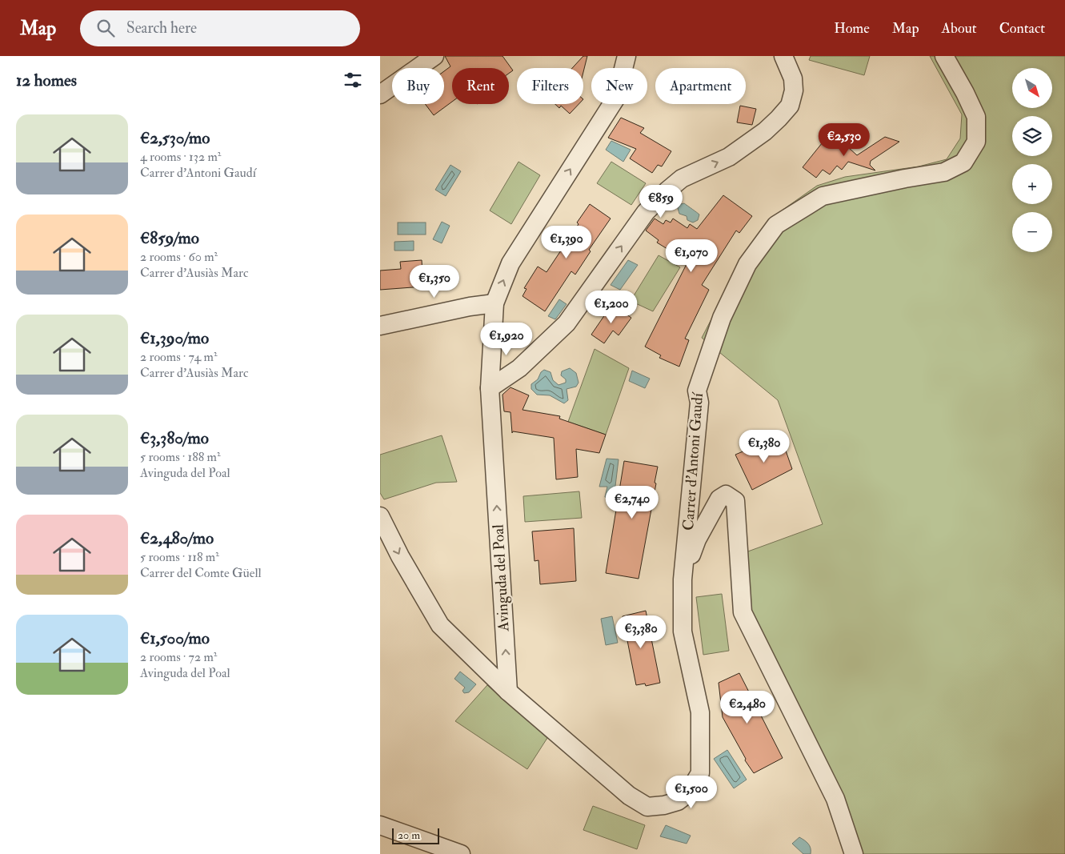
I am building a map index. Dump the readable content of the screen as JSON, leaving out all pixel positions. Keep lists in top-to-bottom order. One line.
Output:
{"streets":{"street":["Carrer d'Antoni Gaudí","Avinguda del Poal"]},"one_way":["Avinguda del Poal"],"scale_bar":"20 m","north":"bottom right","page":{"header":"Map","search":"Search here","nav":["Home","Map","About","Contact"],"heading":"12 homes","map_buttons":["+","−"],"chip":["Buy","Rent","Filters","New","Apartment"],"list":[{"name":"€2,530/mo","note":"4 rooms · 132 m² · Carrer d'Antoni Gaudí"},{"name":"€859/mo","note":"2 rooms · 60 m² · Carrer d'Ausiàs Marc"},{"name":"€1,390/mo","note":"2 rooms · 74 m² · Carrer d'Ausiàs Marc"},{"name":"€3,380/mo","note":"5 rooms · 188 m² · Avinguda del Poal"},{"name":"€2,480/mo","note":"5 rooms · 118 m² · Carrer del Comte Güell"},{"name":"€1,500/mo","note":"2 rooms · 72 m² · Avinguda del Poal"}],"price":["€2,530","€859","€1,390","€1,070","€1,350","€1,200","€1,920","€1,380","€2,740","€3,380","€2,480","€1,500"],"scale":"20 m"}}
